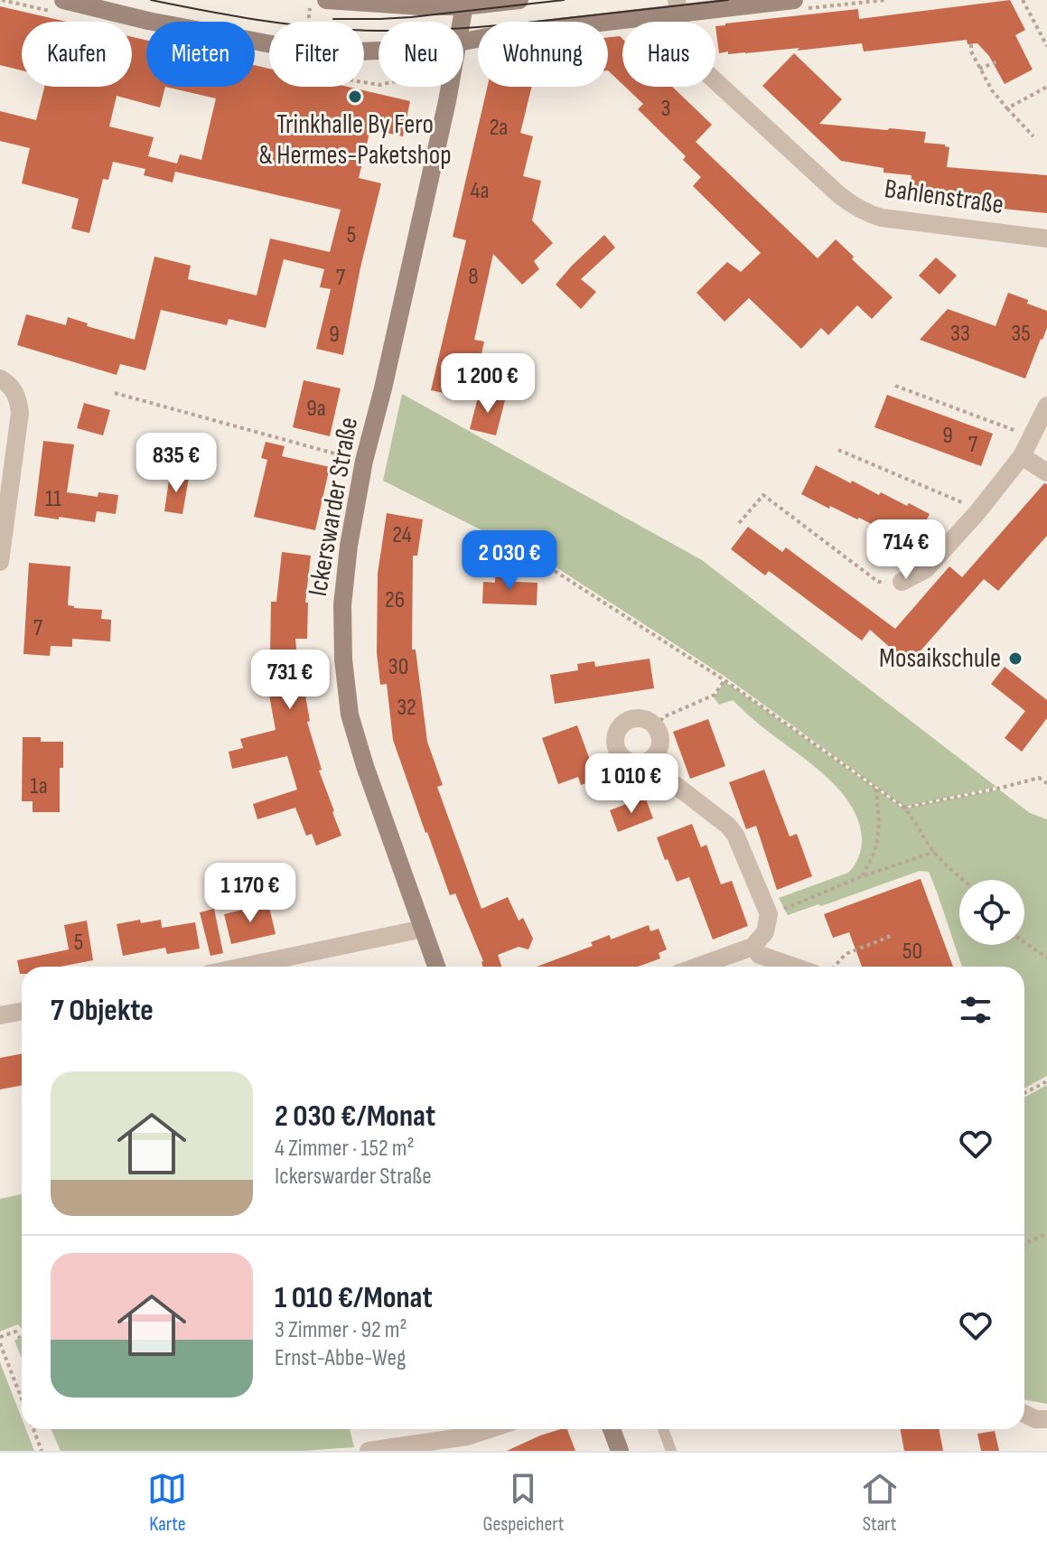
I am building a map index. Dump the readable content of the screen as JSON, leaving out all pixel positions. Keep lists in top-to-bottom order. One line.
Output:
{"streets":{"main road":["Ickerswarder Straße"],"street":["Bahlenstraße"]},"places":["Trinkhalle By Fero & Hermes-Paketshop","Mosaikschule"],"house_numbers":["3","2a","4a","5","8","7","33","35","9","9a","9","7","11","24","26","7","30","32","1a","5","50"],"page":{"chip":["Kaufen","Mieten","Filter","Neu","Wohnung","Haus"],"price":["1 200 €","835 €","714 €","2 030 €","731 €","1 010 €","1 170 €"],"heading":"7 Objekte","list":[{"name":"2 030 €/Monat","note":"4 Zimmer · 152 m² · Ickerswarder Straße"},{"name":"1 010 €/Monat","note":"3 Zimmer · 92 m² · Ernst-Abbe-Weg"}],"tabs":["Karte","Gespeichert","Start"]}}
